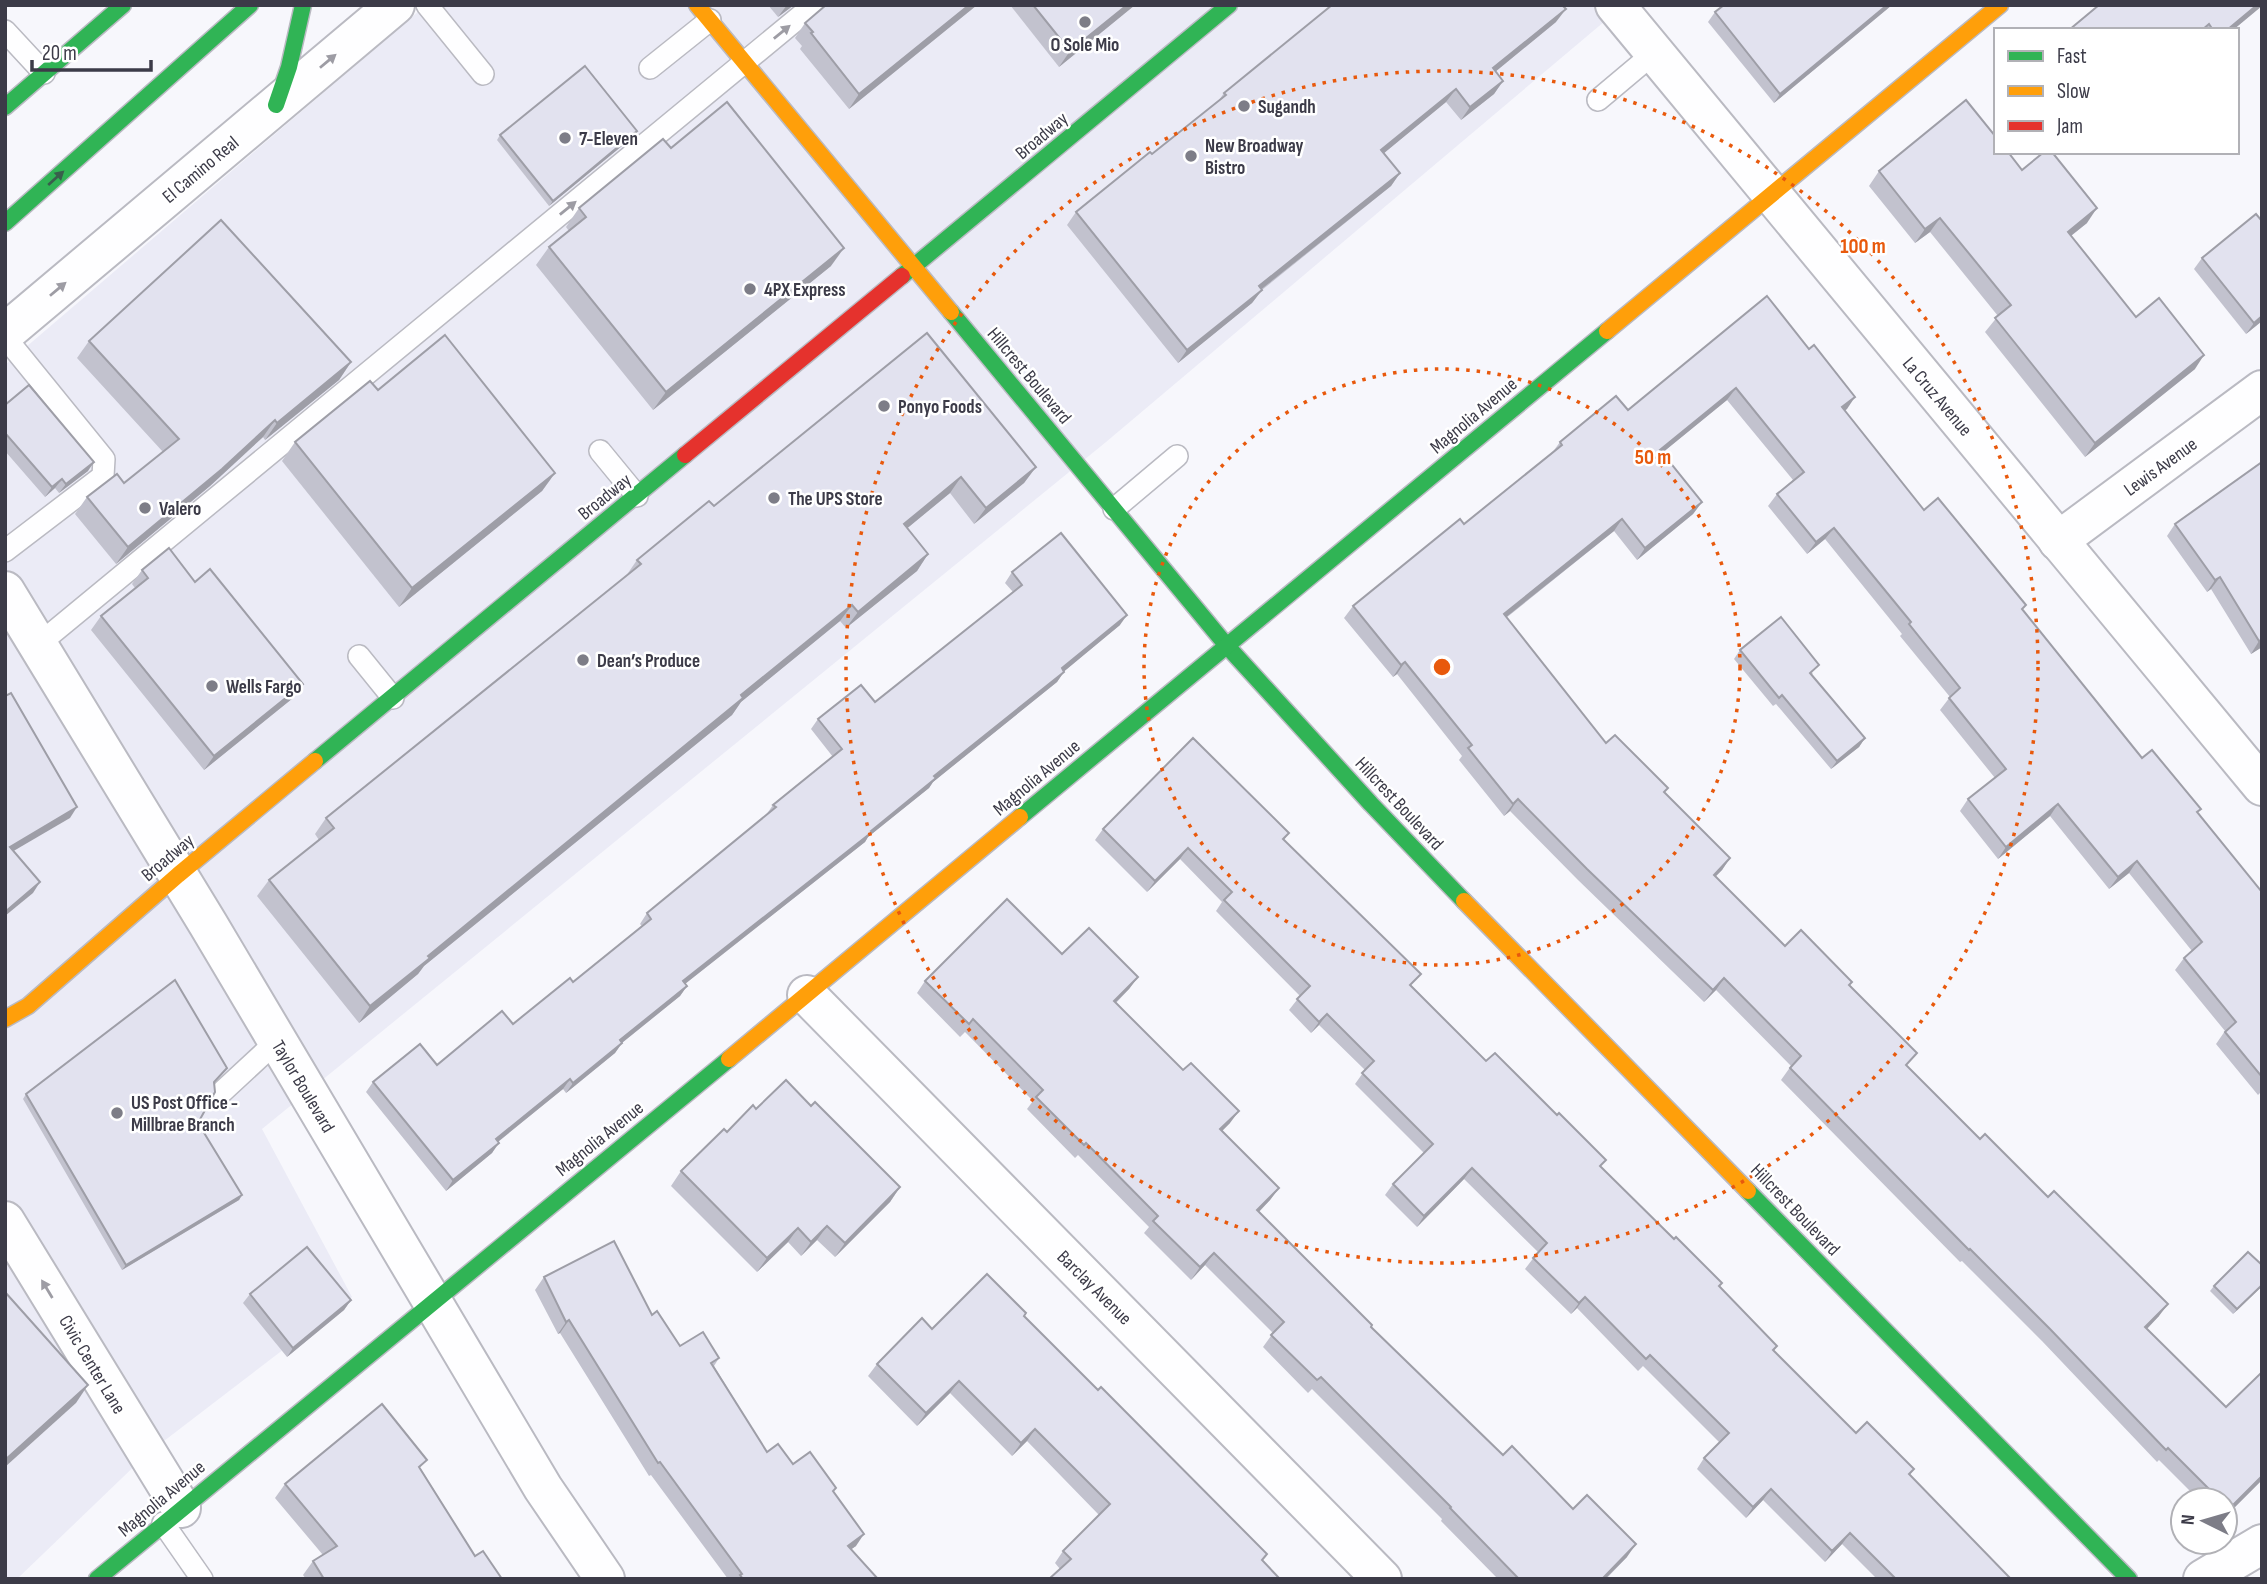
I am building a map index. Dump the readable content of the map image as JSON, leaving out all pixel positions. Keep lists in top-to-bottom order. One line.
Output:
{"streets":{"street":["Broadway","El Camino Real","Hillcrest Boulevard","La Cruz Avenue","Magnolia Avenue","Lewis Avenue","Taylor Boulevard","Barclay Avenue","Civic Center Lane"]},"crossings":[["Broadway","Hillcrest Boulevard"],["Broadway","Taylor Boulevard"],["Hillcrest Boulevard","Magnolia Avenue"],["La Cruz Avenue","Magnolia Avenue"],["La Cruz Avenue","Lewis Avenue"],["Magnolia Avenue","Taylor Boulevard"],["Magnolia Avenue","Barclay Avenue"],["Magnolia Avenue","Civic Center Lane"]],"one_way":["Civic Center Lane"],"places":["O Sole Mio","Sugandh","7-Eleven","New Broadway Bistro","4PX Express","Ponyo Foods","The UPS Store","Valero","Dean’s Produce","Wells Fargo","US Post Office - Millbrae Branch"],"legend":["Fast","Slow","Jam"],"scale_bar":"20 m","north":"left","rings":["100 m","50 m"]}
